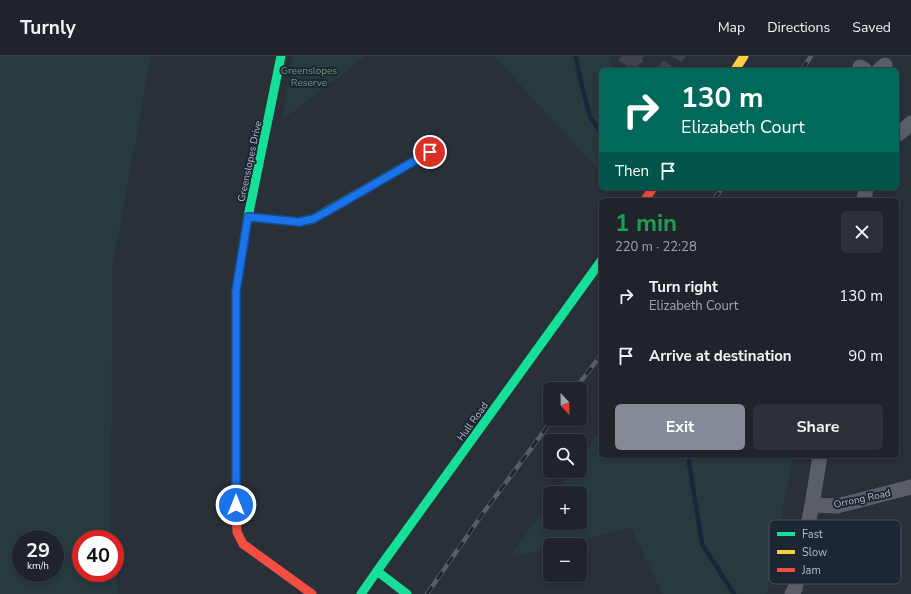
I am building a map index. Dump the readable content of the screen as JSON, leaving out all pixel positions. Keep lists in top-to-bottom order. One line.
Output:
{"streets":{"street":["Greenslopes Drive","Hull Road","Orrong Road"]},"parks":["Greenslopes Reserve"],"legend":["Fast","Slow","Jam"],"north":"bottom","page":{"header":"Turnly","nav":["Map","Directions","Saved"],"turn":["130 m","Elizabeth Court"],"then":"Then","heading":["1 min","220 m · 22:28"],"list":[{"name":"Turn right","note":"Elizabeth Court","value":"130 m"},{"name":"Arrive at destination","value":"90 m"}],"map_buttons":["+","−"],"buttons":["Exit","Share"],"speed":"29 km/h","limit":"40"}}
